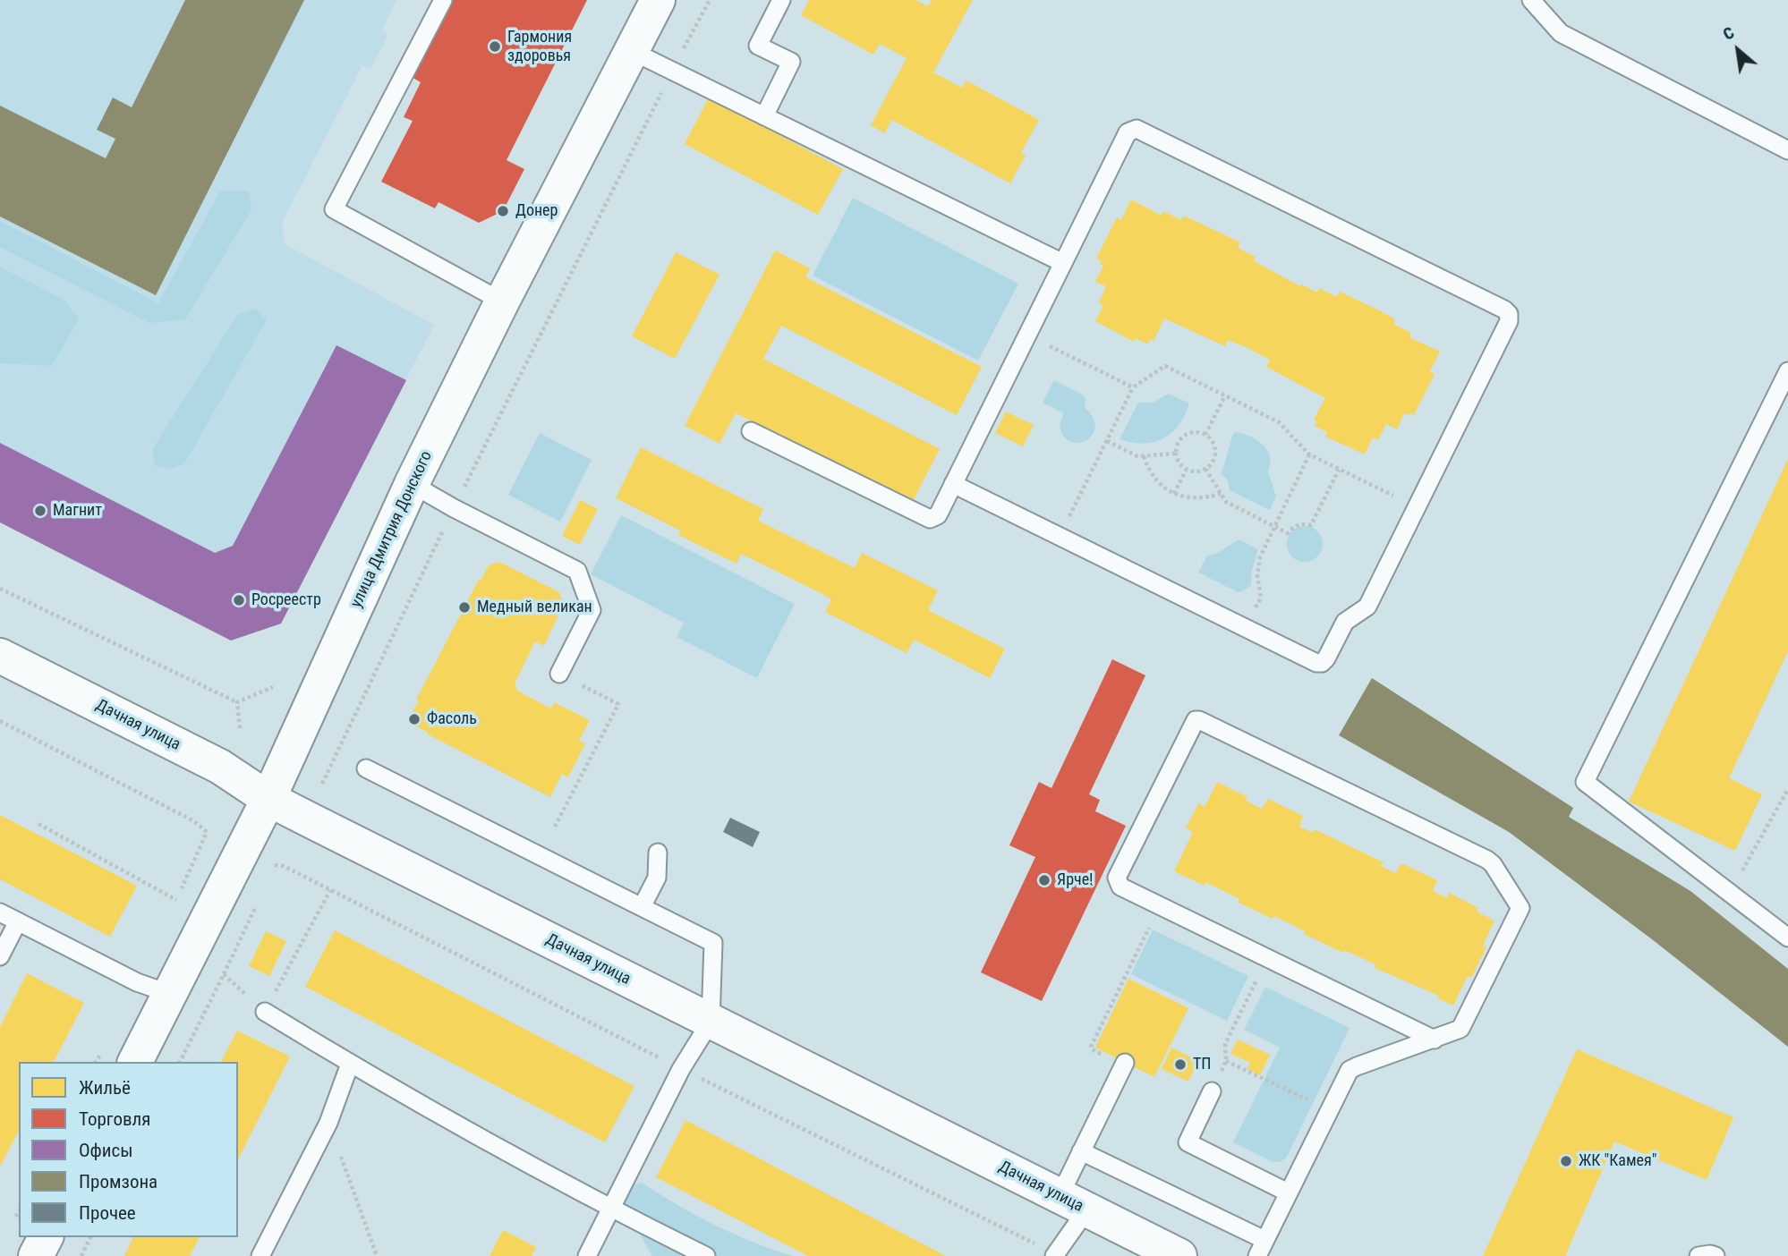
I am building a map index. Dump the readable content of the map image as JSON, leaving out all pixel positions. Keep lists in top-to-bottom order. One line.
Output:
{"streets":{"street":["улица Дмитрия Донского","Дачная улица"]},"crossings":[["улица Дмитрия Донского","Дачная улица"]],"places":["Гармония здоровья","Донер","Магнит","Росреестр","Медный великан","Фасоль","Ярче!","ТП","ЖК \"Камея\""],"legend":["Жильё","Торговля","Офисы","Промзона","Прочее"],"north":"top left"}
